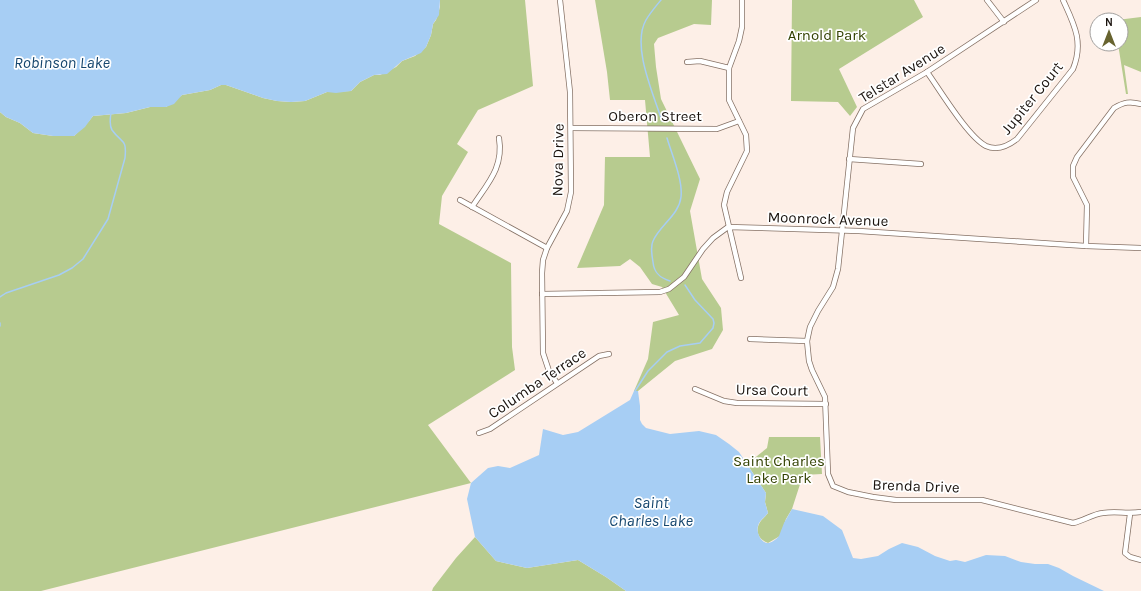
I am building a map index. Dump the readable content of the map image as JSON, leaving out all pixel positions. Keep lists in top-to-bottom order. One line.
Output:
{"streets":{"street":["Telstar Avenue","Jupiter Court","Oberon Street","Nova Drive","Moonrock Avenue","Columba Terrace","Ursa Court","Brenda Drive"]},"crossings":[["Telstar Avenue","Jupiter Court"],["Telstar Avenue","Moonrock Avenue"],["Telstar Avenue","Brenda Drive"],["Oberon Street","Nova Drive"],["Nova Drive","Columba Terrace"],["Moonrock Avenue","Brenda Drive"],["Ursa Court","Brenda Drive"]],"water":["Robinson Lake","Saint Charles Lake"],"parks":["Arnold Park","Saint Charles Lake Park"],"north":"top"}
